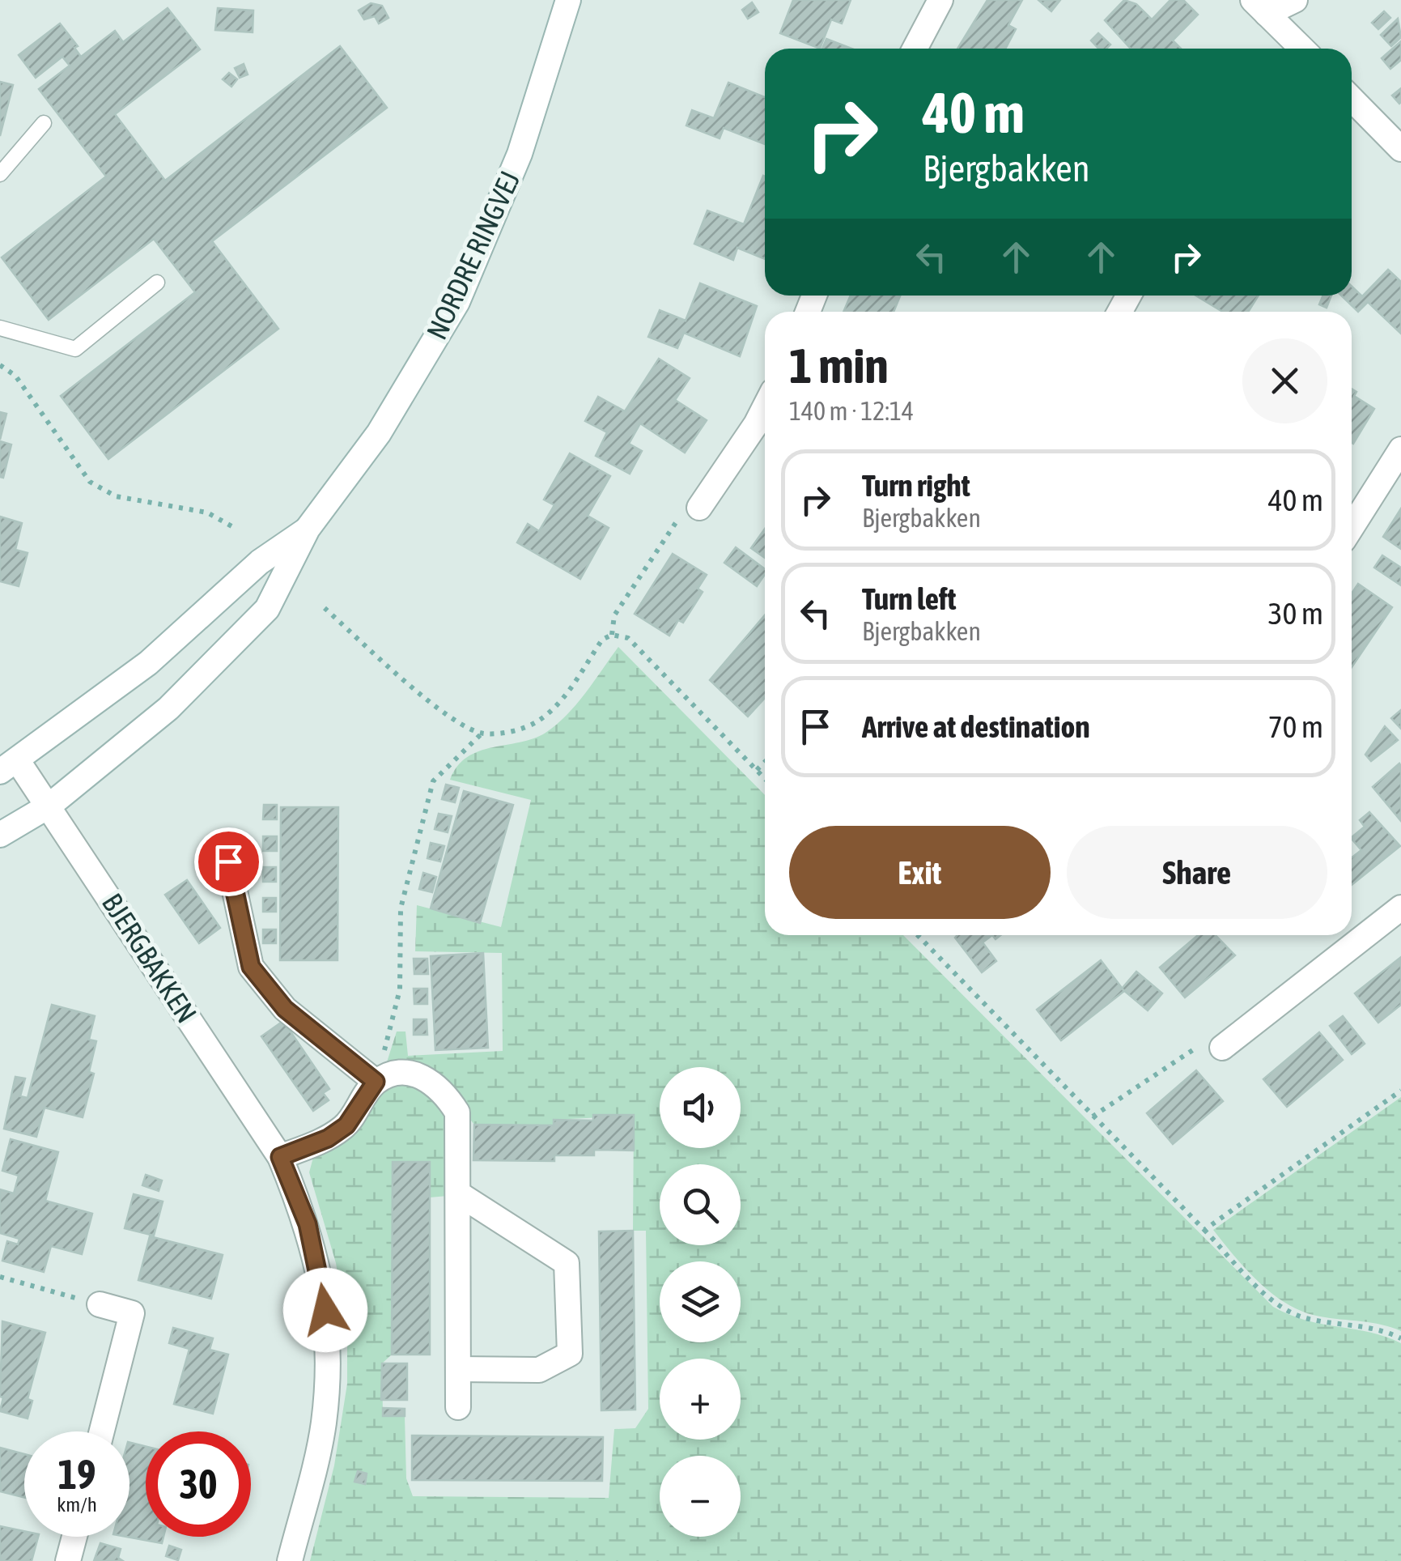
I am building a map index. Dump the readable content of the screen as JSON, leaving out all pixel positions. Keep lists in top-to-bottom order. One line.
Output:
{"streets":{"street":["NORDRE RINGVEJ","BJERGBAKKEN"]},"crossings":[["NORDRE RINGVEJ","BJERGBAKKEN"]],"page":{"turn":["40 m","Bjergbakken"],"heading":["1 min","140 m · 12:14"],"list":[{"name":"Turn right","note":"Bjergbakken","value":"40 m"},{"name":"Turn left","note":"Bjergbakken","value":"30 m"},{"name":"Arrive at destination","value":"70 m"}],"buttons":["Exit","Share"],"map_buttons":["+","−"],"speed":"19 km/h","limit":"30"}}
